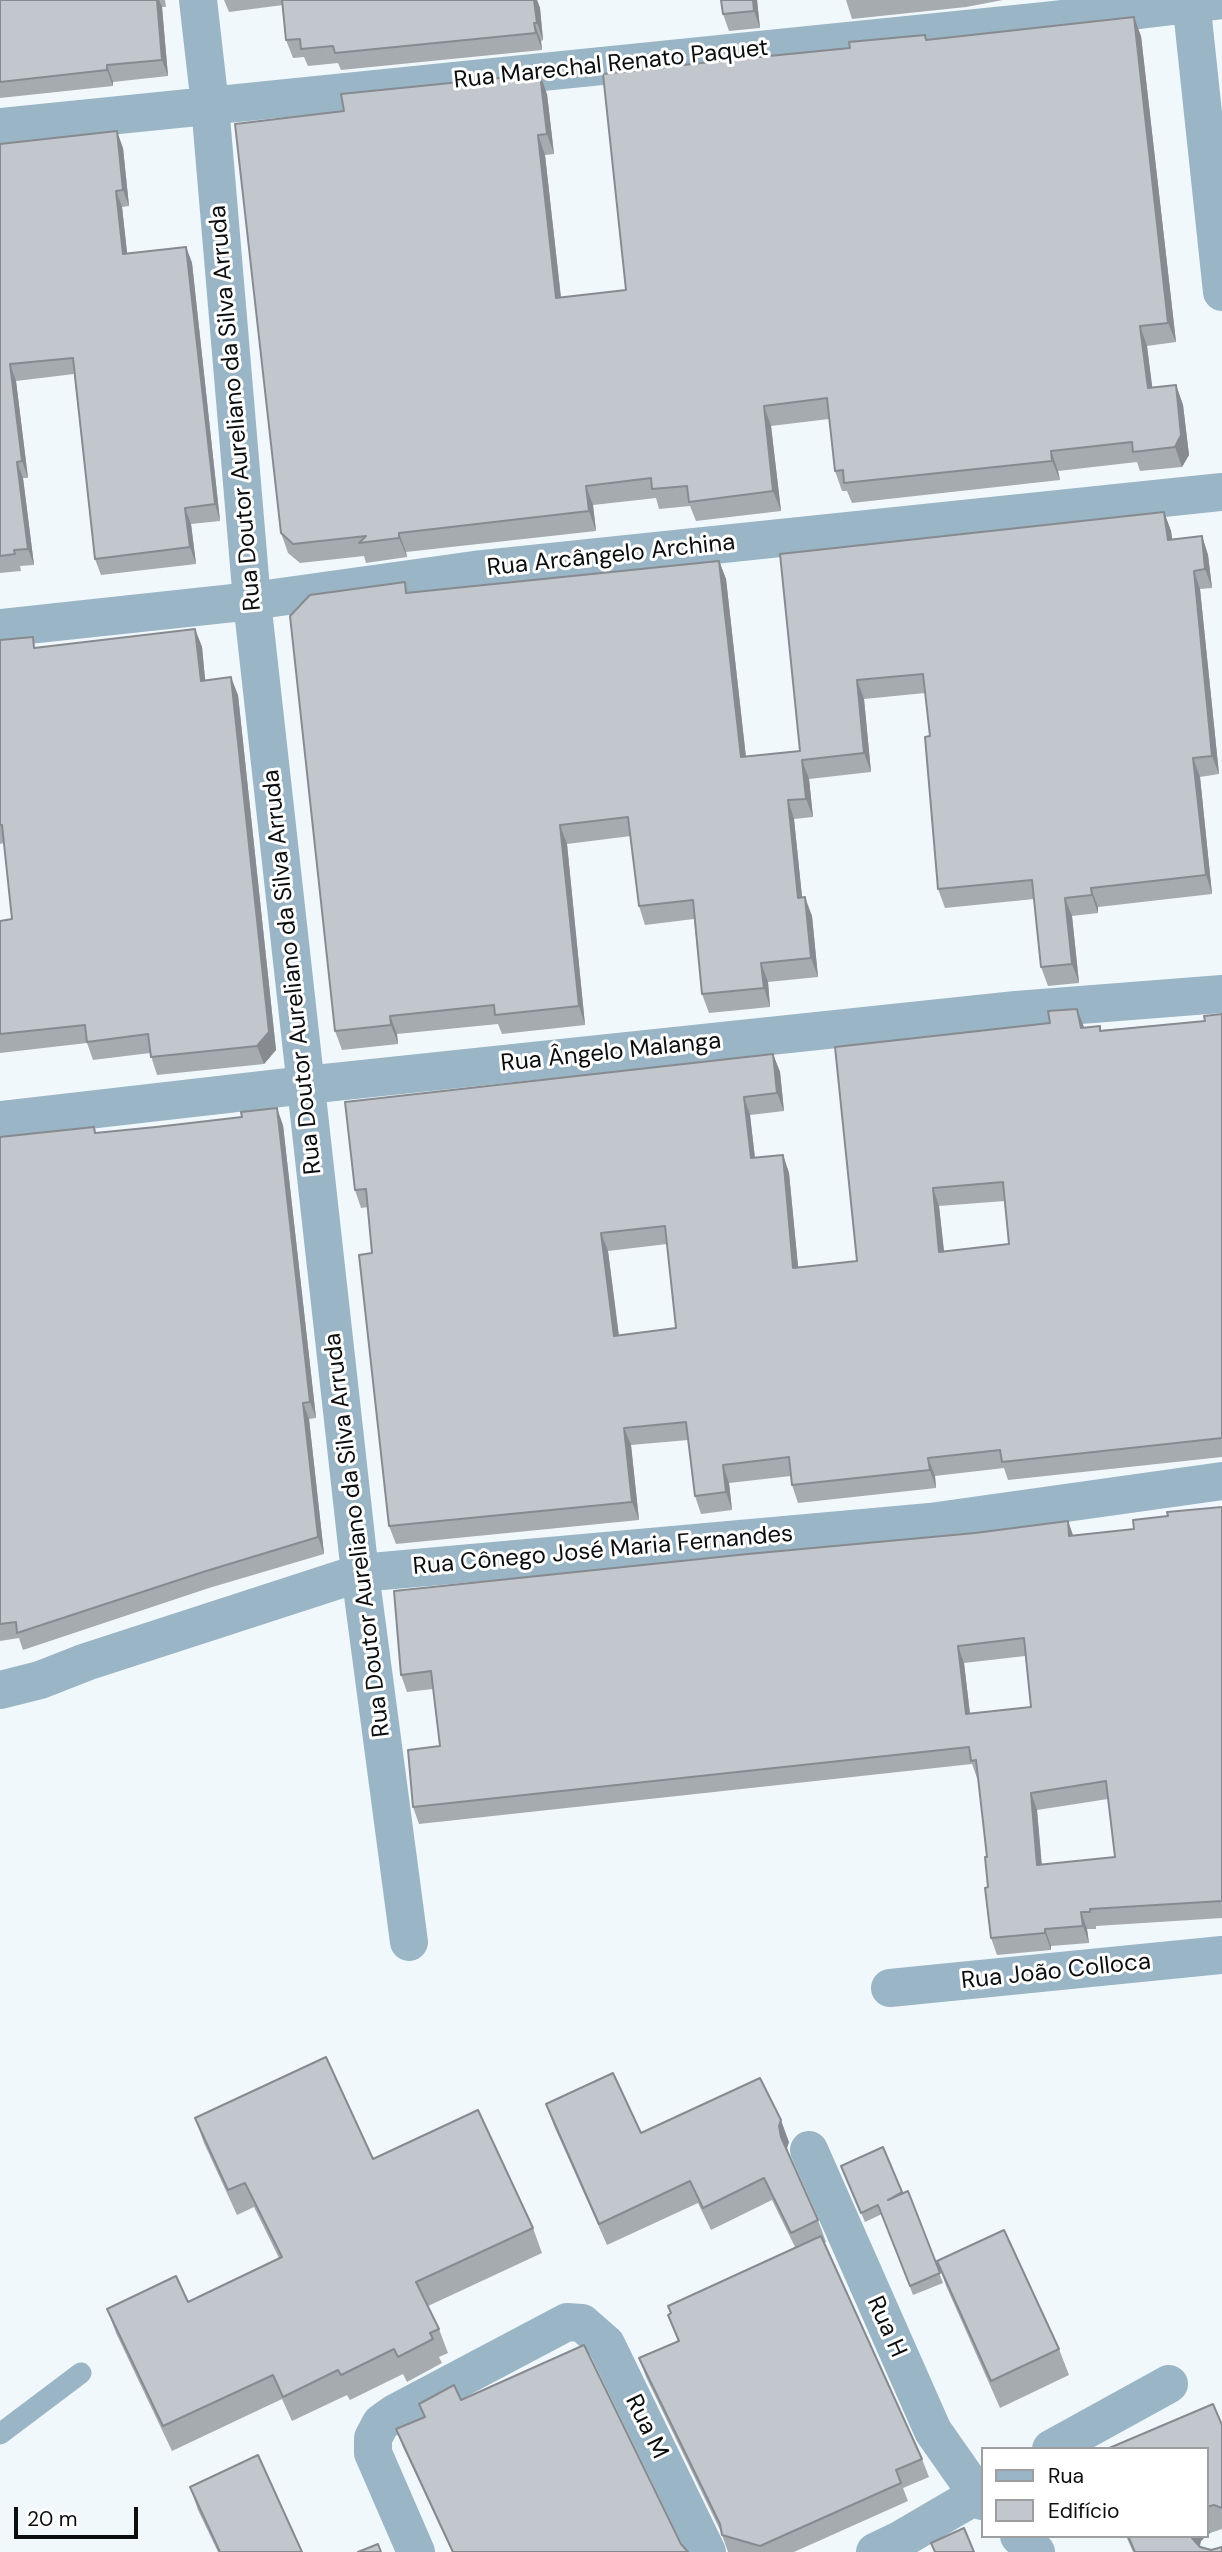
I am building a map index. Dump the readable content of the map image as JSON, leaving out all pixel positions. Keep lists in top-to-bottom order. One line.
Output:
{"streets":{"street":["Rua Marechal Renato Paquet","Rua Doutor Aureliano da Silva Arruda","Rua Arcângelo Archina","Rua Ângelo Malanga","Rua Cônego José Maria Fernandes","Rua João Colloca","Rua H","Rua M"]},"crossings":[["Rua Marechal Renato Paquet","Rua Doutor Aureliano da Silva Arruda"],["Rua Doutor Aureliano da Silva Arruda","Rua Arcângelo Archina"],["Rua Doutor Aureliano da Silva Arruda","Rua Ângelo Malanga"],["Rua Doutor Aureliano da Silva Arruda","Rua Cônego José Maria Fernandes"]],"legend":["Rua","Edifício"],"scale_bar":"20 m"}
